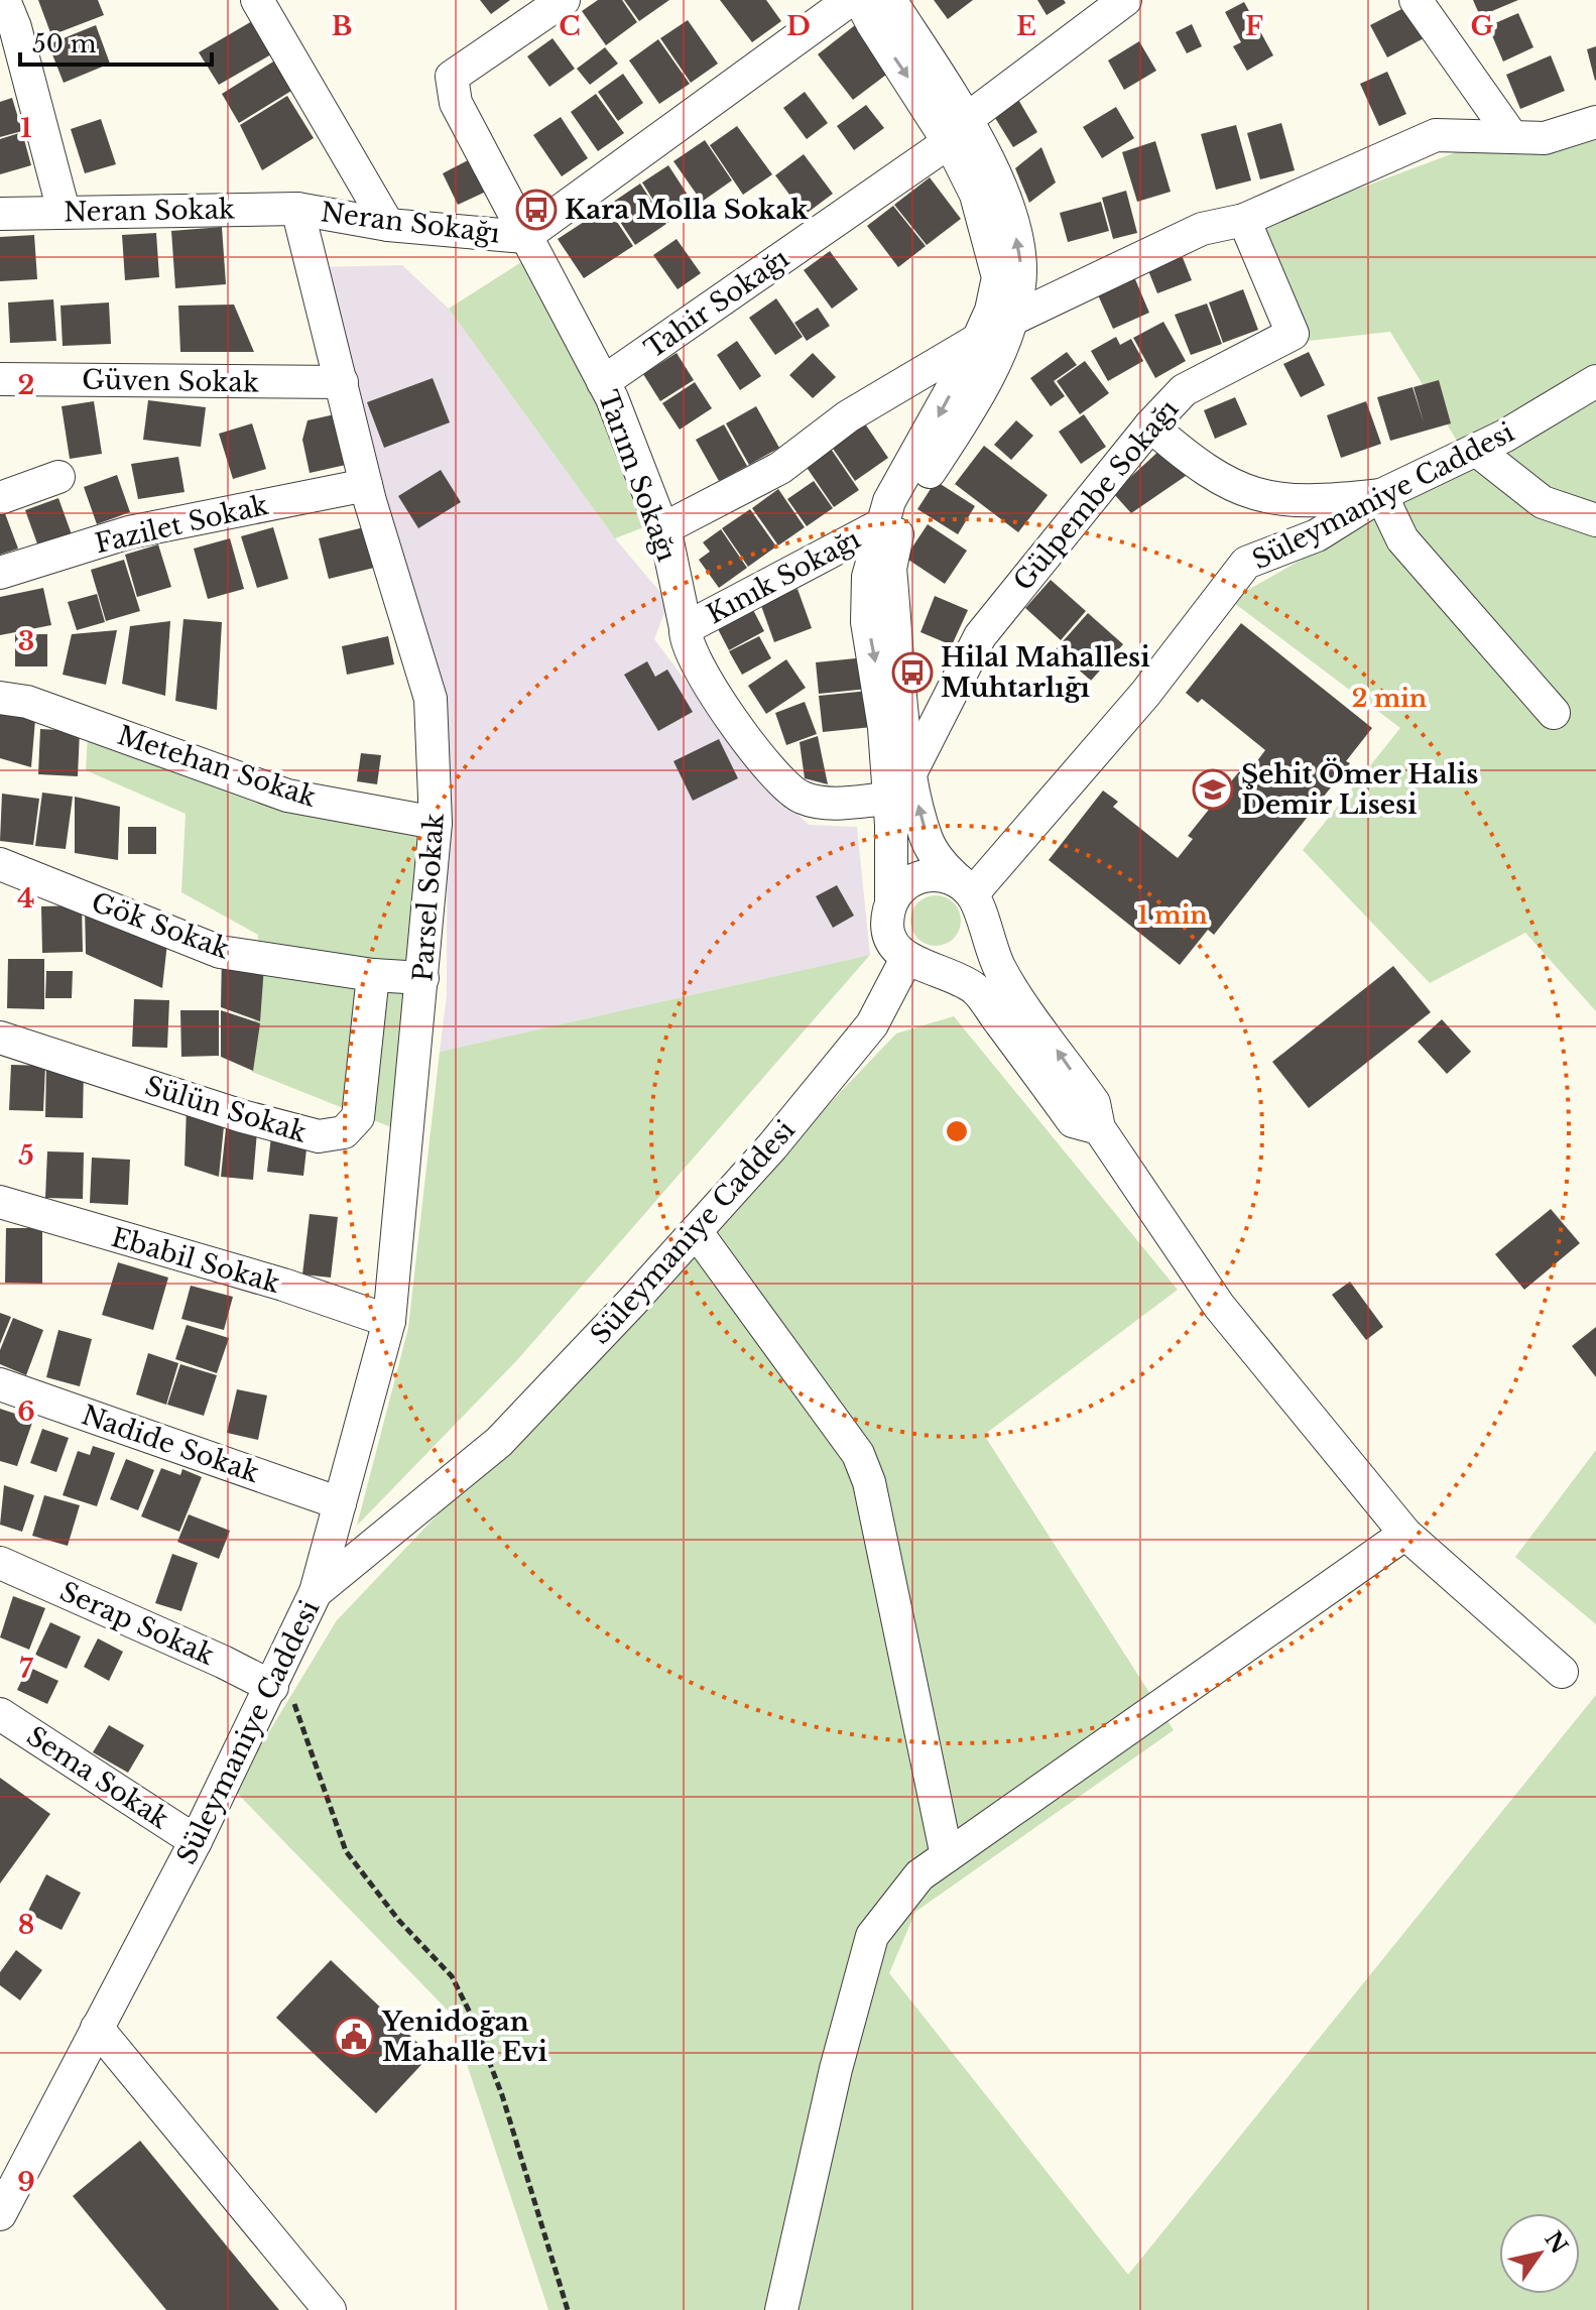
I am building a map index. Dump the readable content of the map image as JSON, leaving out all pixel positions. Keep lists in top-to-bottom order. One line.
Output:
{"streets":{"street":["Neran Sokak","Neran Sokağı","Tahir Sokağı","Güven Sokak","Tarım Sokağı","Gülpembe Sokağı","Süleymaniye Caddesi","Fazilet Sokak","Kınık Sokağı","Metehan Sokak","Parsel Sokak","Gök Sokak","Sülün Sokak","Ebabil Sokak","Nadide Sokak","Serap Sokak","Sema Sokak"]},"crossings":[["Neran Sokak","Neran Sokağı"],["Neran Sokak","Parsel Sokak"],["Neran Sokağı","Tarım Sokağı"],["Neran Sokağı","Parsel Sokak"],["Tahir Sokağı","Tarım Sokağı"],["Güven Sokak","Parsel Sokak"],["Tarım Sokağı","Kınık Sokağı"],["Süleymaniye Caddesi","Parsel Sokak"],["Süleymaniye Caddesi","Serap Sokak"],["Süleymaniye Caddesi","Sema Sokak"],["Fazilet Sokak","Parsel Sokak"],["Metehan Sokak","Parsel Sokak"],["Parsel Sokak","Gök Sokak"],["Parsel Sokak","Ebabil Sokak"],["Parsel Sokak","Nadide Sokak"],["Gök Sokak","Sülün Sokak"]],"places":{"bus stop":["Kara Molla Sokak","Hilal Mahallesi Muhtarlığı"],"school or university":["Şehit Ömer Halis Demir Lisesi"],"public building":["Yenidoğan Mahalle Evi"]},"scale_bar":"50 m","north":"top right","grid":{"columns":["B","C","D","E","F","G"],"rows":["1","2","3","4","5","6","7","8","9"]},"rings":["2 min","1 min"]}
